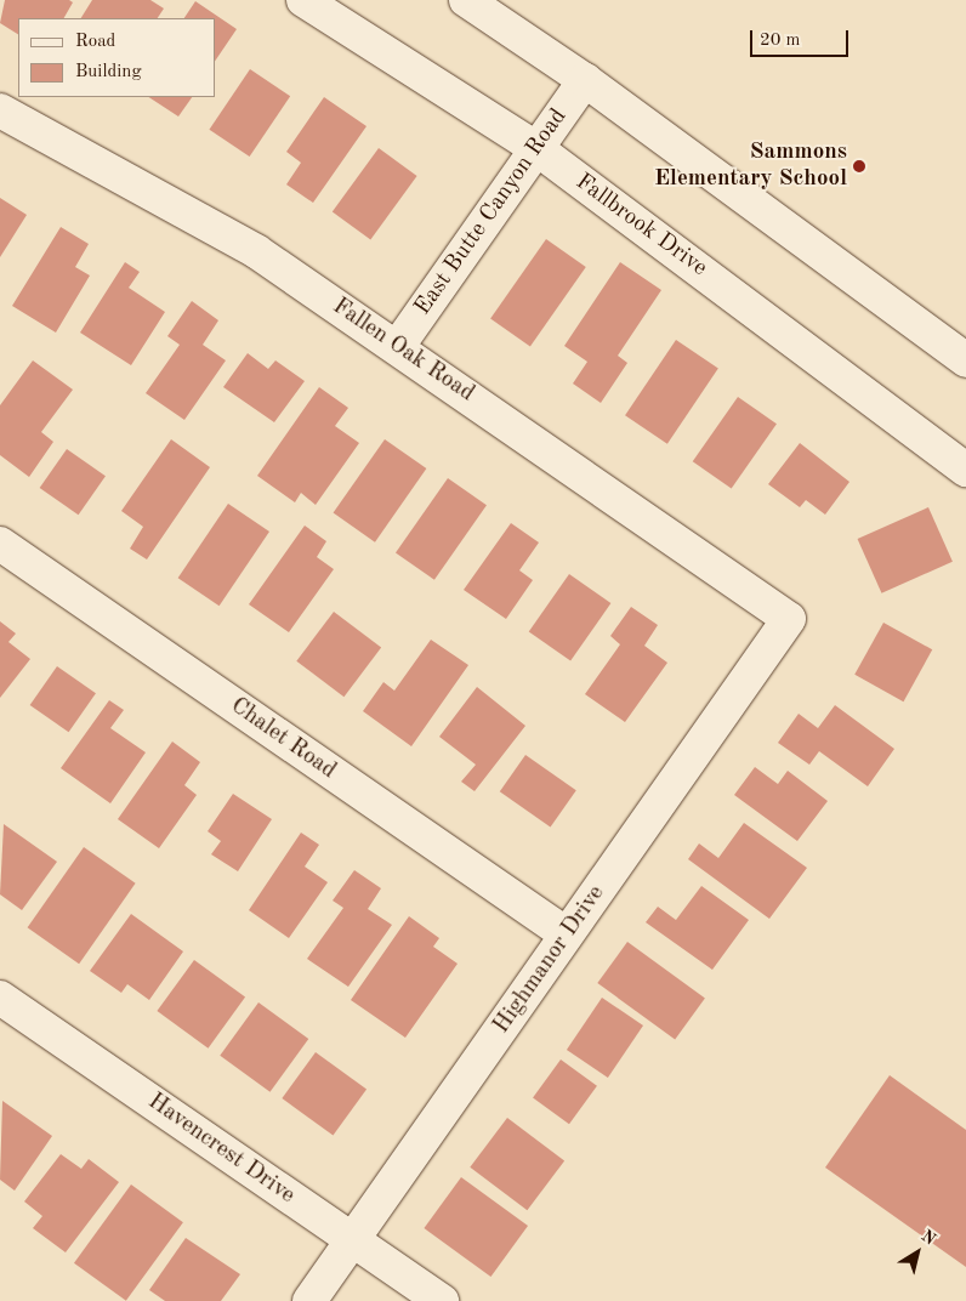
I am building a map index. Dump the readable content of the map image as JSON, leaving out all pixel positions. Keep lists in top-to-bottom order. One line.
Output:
{"streets":{"street":["East Butte Canyon Road","Fallbrook Drive","Fallen Oak Road","Chalet Road","Highmanor Drive","Havencrest Drive"]},"crossings":[["East Butte Canyon Road","Fallbrook Drive"],["East Butte Canyon Road","Fallen Oak Road"],["Fallen Oak Road","Highmanor Drive"],["Chalet Road","Highmanor Drive"],["Highmanor Drive","Havencrest Drive"]],"places":["Sammons Elementary School"],"legend":["Road","Building"],"scale_bar":"20 m","north":"top right"}
